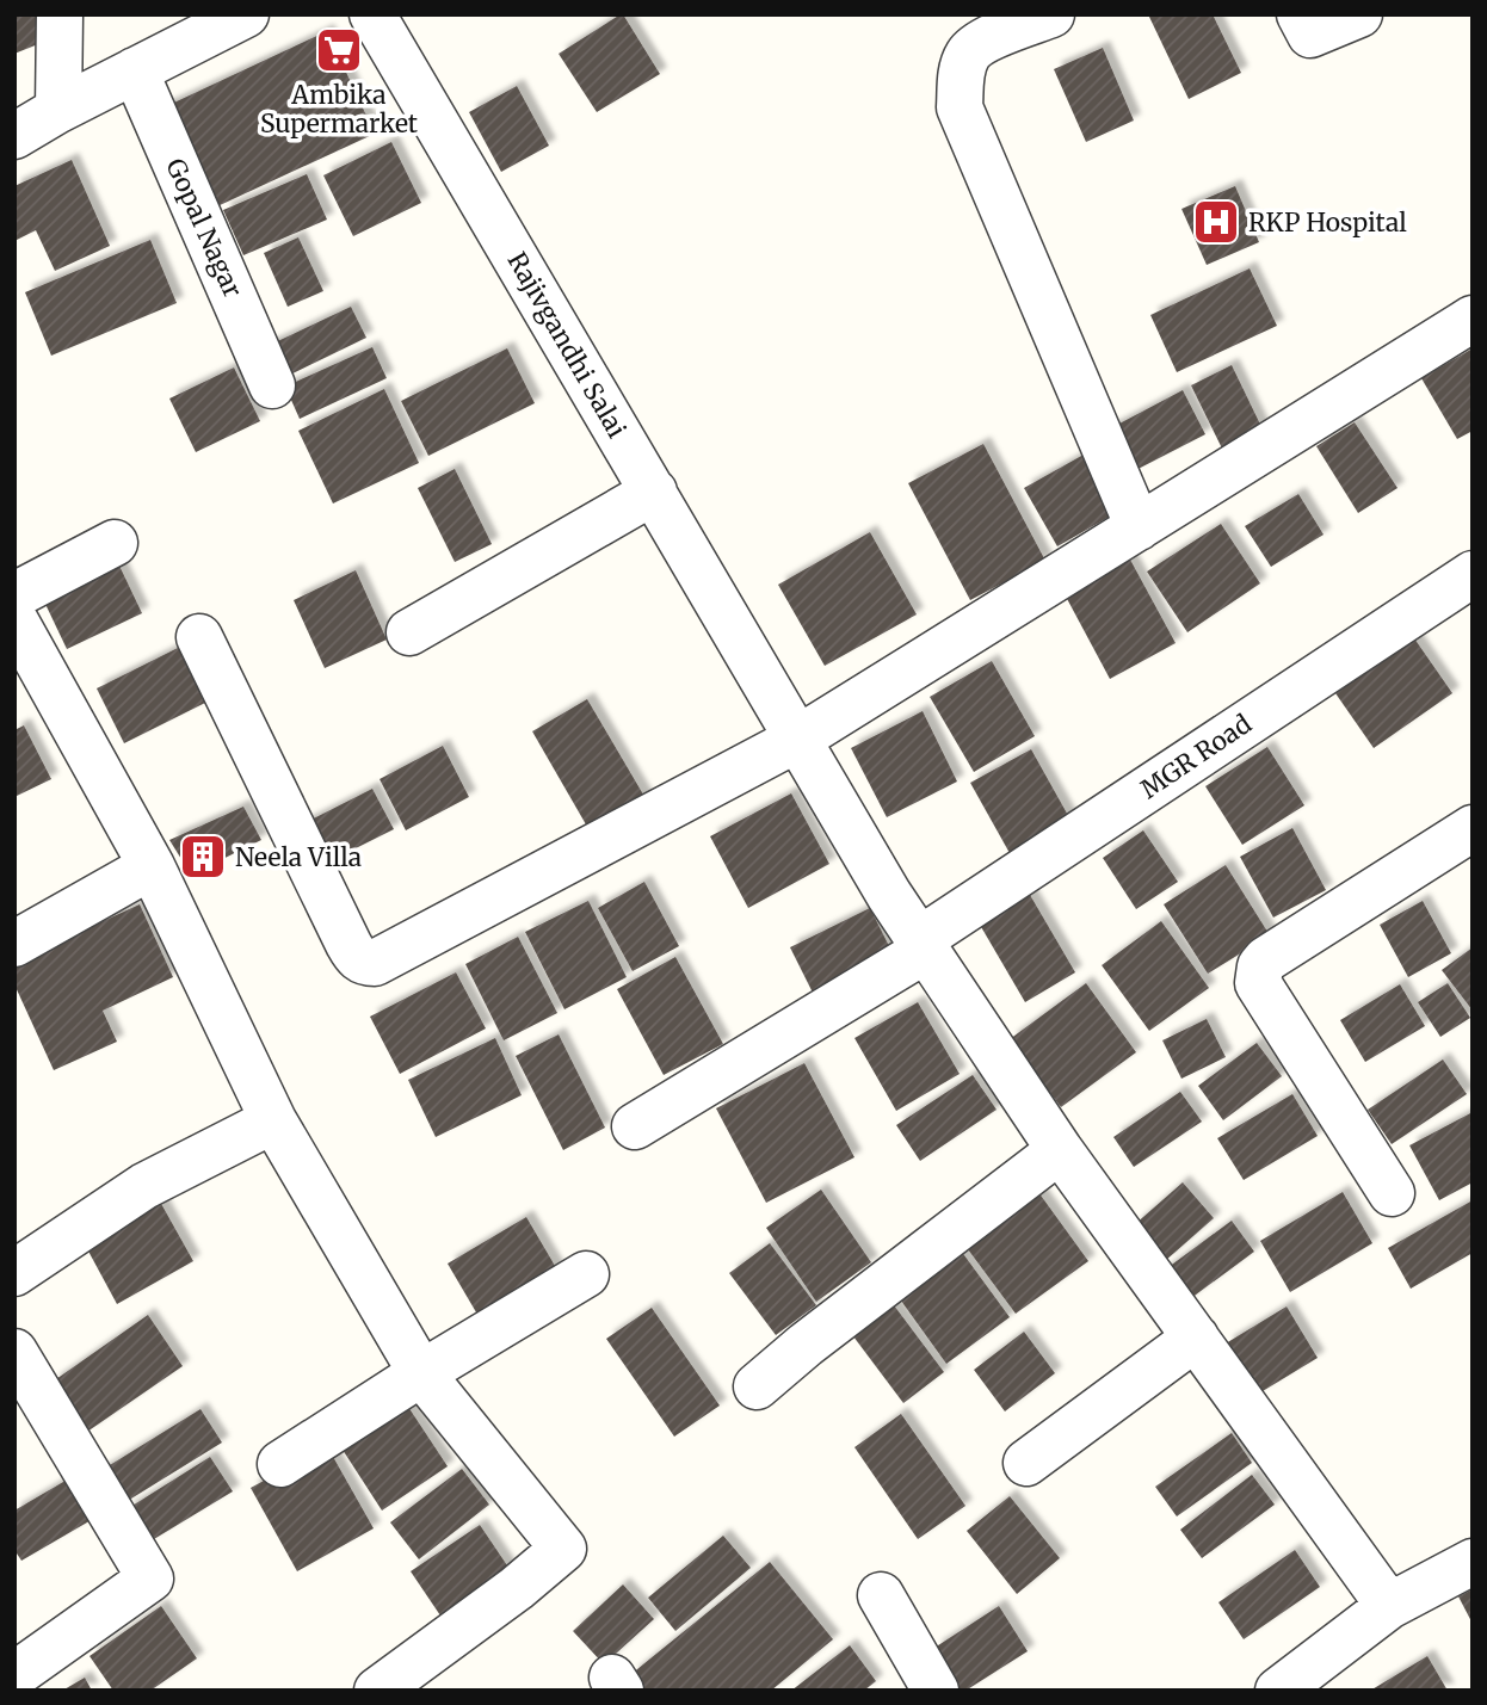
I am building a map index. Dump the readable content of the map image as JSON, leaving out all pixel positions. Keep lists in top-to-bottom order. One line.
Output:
{"streets":{"street":["Gopal Nagar","Rajivgandhi Salai","MGR Road"]},"crossings":[["Rajivgandhi Salai","MGR Road"]],"places":{"supermarket":["Ambika Supermarket"],"hospital":["RKP Hospital"],"building":["Neela Villa"]}}
